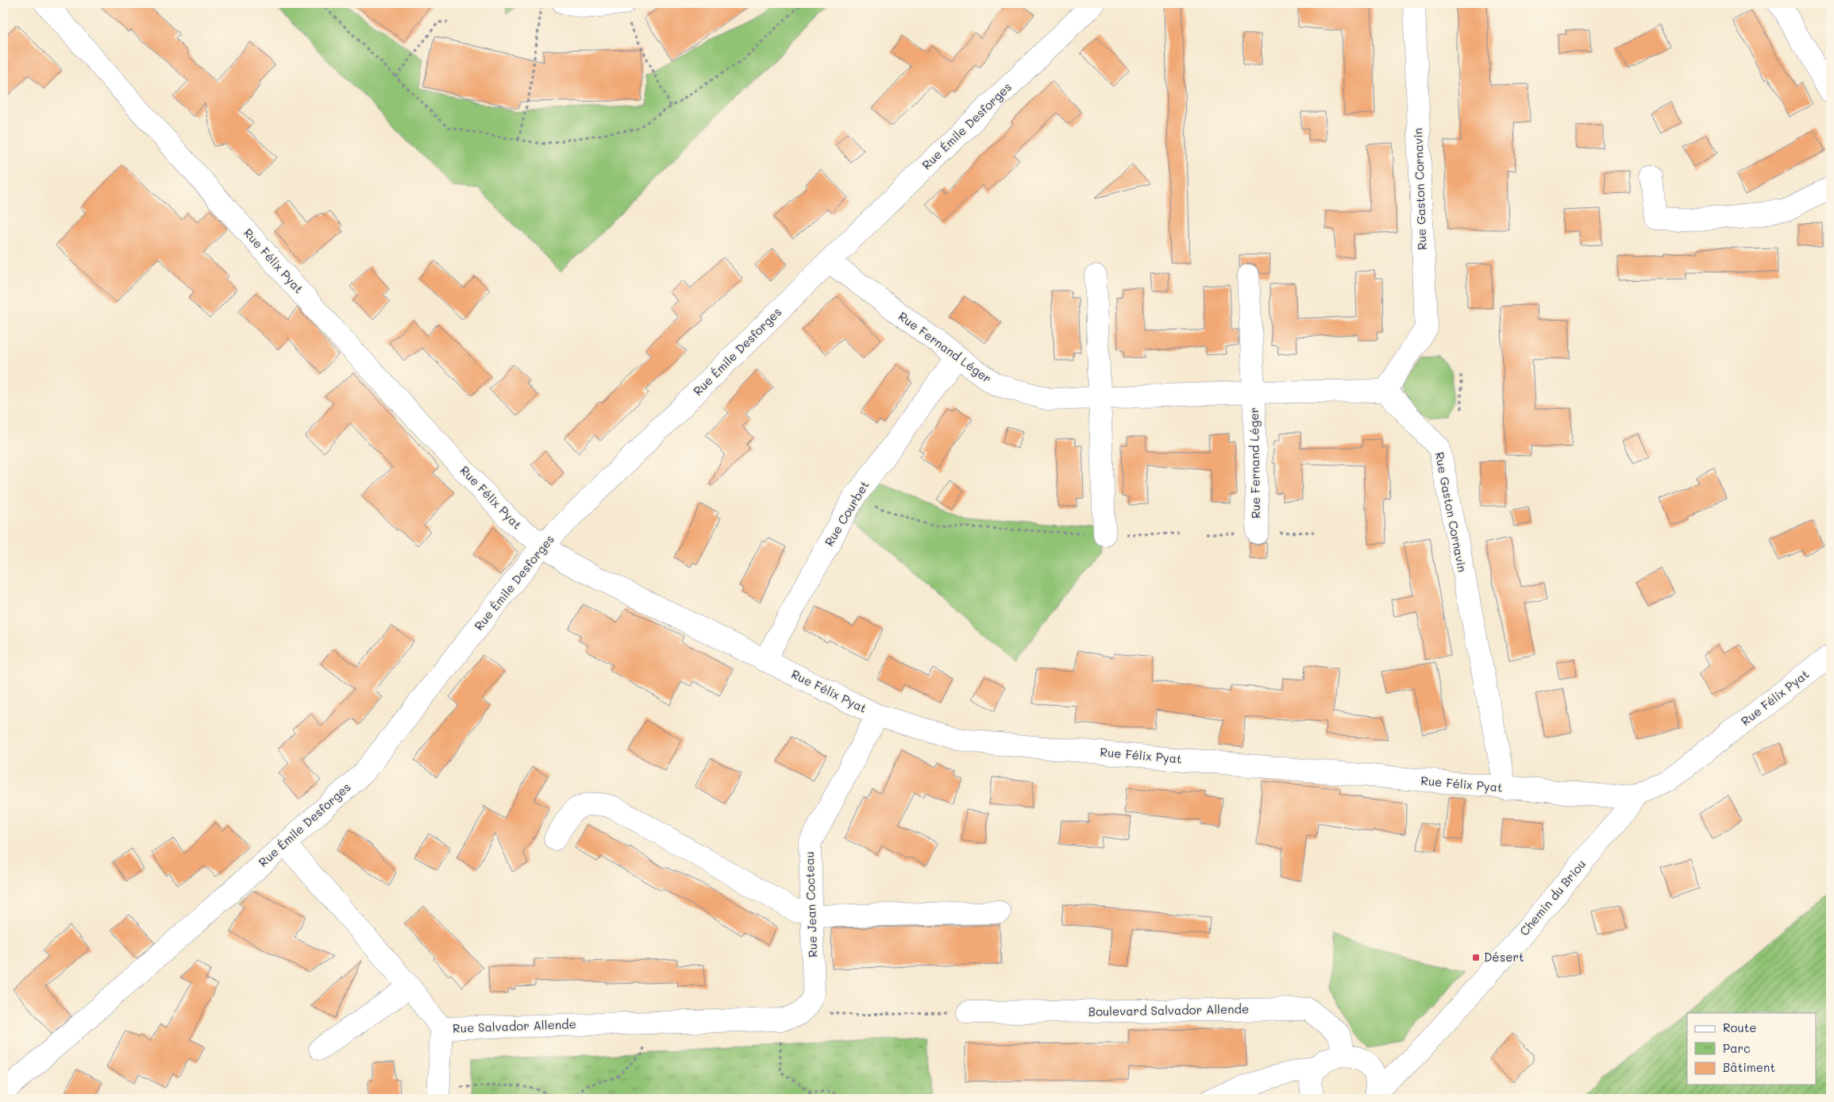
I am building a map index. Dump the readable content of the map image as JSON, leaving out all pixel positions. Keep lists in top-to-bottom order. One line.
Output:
{"streets":{"street":["Rue Émile Desforges","Rue Gaston Cornavin","Rue Félix Pyat","Rue Fernand Léger","Rue Courbet","Chemin du Briou","Rue Jean Cocteau","Boulevard Salvador Allende","Rue Salvador Allende"]},"crossings":[["Rue Émile Desforges","Rue Félix Pyat"],["Rue Émile Desforges","Rue Fernand Léger"],["Rue Émile Desforges","Rue Salvador Allende"],["Rue Gaston Cornavin","Rue Félix Pyat"],["Rue Gaston Cornavin","Rue Fernand Léger"],["Rue Félix Pyat","Rue Courbet"],["Rue Félix Pyat","Chemin du Briou"],["Rue Félix Pyat","Rue Jean Cocteau"],["Rue Fernand Léger","Rue Courbet"],["Rue Jean Cocteau","Rue Salvador Allende"]],"places":{"transit":["Désert"]},"legend":["Route","Parc","Bâtiment"]}
